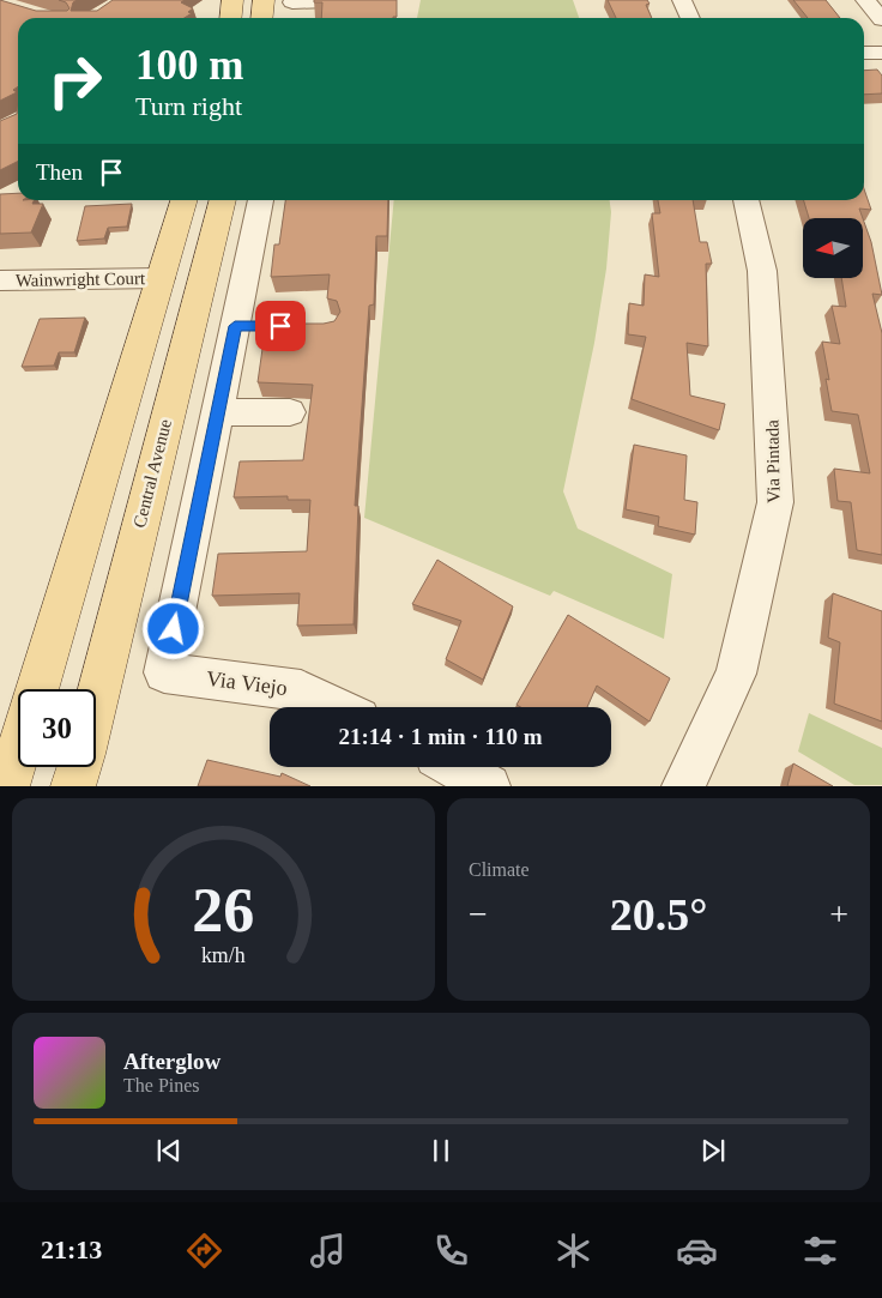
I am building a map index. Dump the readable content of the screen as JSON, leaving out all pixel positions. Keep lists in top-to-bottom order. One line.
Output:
{"streets":{"main road":["Central Avenue"],"street":["Wainwright Court","Via Pintada","Via Viejo"]},"north":"left","page":{"turn":["100 m","Turn right"],"then":"Then","limit":"30","trip":"21:14 · 1 min · 110 m","tile":"Climate","heat":["−","20.5°","+"],"song":["Afterglow","The Pines"],"tabs":"21:13","gauge":["26","km/h"]}}
